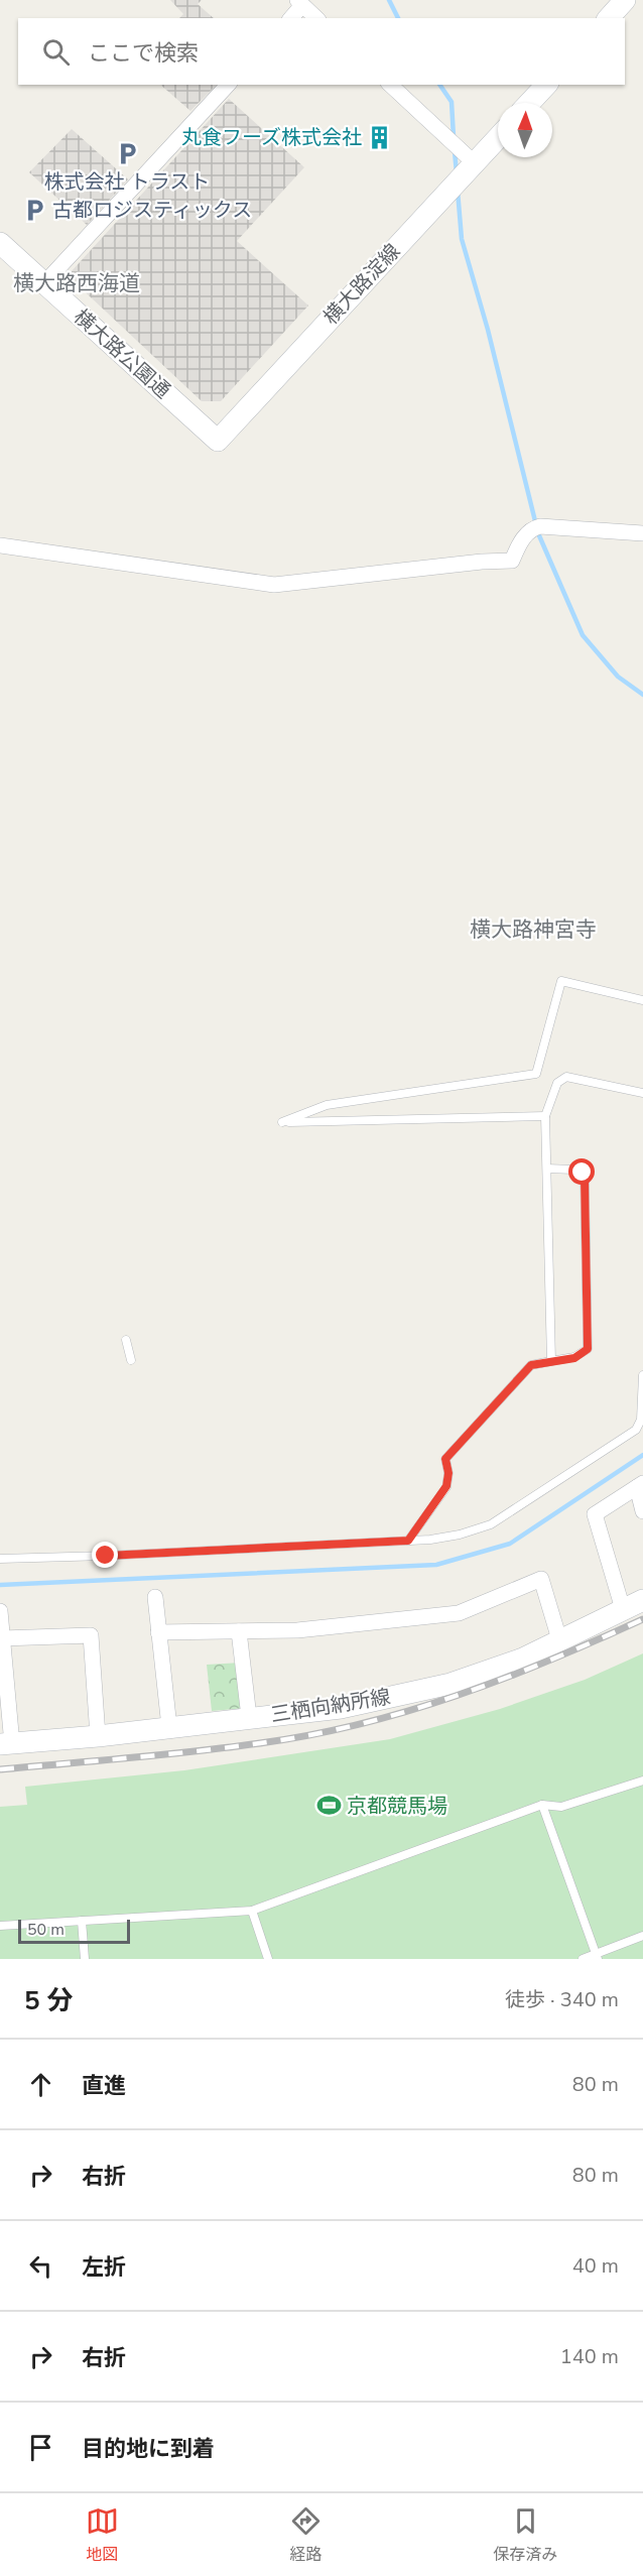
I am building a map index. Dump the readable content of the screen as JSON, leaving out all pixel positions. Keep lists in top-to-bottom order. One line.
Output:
{"streets":{"street":["横大路淀線","横大路公園通","三栖向納所線"]},"crossings":[["横大路淀線","横大路公園通"]],"districts":["横大路西海道","横大路神宮寺"],"places":{"building":["丸食フーズ株式会社"],"parking":["株式会社 トラスト","古都ロジスティックス"],"sports":["京都競馬場"]},"scale_bar":"50 m","north":"top","page":{"search":"ここで検索","scale":"50 m","heading":["5 分","徒歩 · 340 m"],"list":[["直進","80 m"],["右折","80 m"],["左折","40 m"],["右折","140 m"],"目的地に到着"],"nav":["地図","経路","保存済み"]}}
